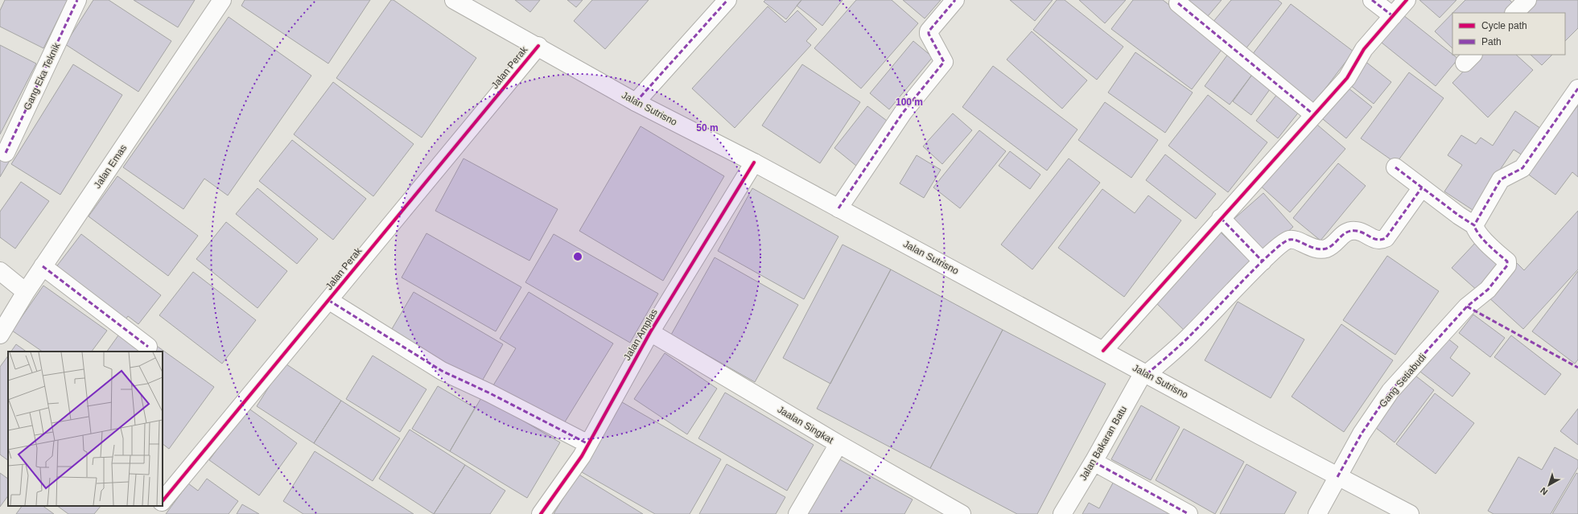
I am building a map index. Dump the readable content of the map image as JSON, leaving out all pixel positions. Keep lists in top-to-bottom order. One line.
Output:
{"streets":{"street":["Jalan Perak","Gang Eka Teknik","Jalan Sutrisno","Jalan Emas","Jalan Amplas","Gang Setiabudi","Jaalan Singkat","Jalan Bakaran Batu"]},"crossings":[["Jalan Perak","Jalan Sutrisno"],["Jalan Sutrisno","Jalan Amplas"],["Jalan Sutrisno","Gang Setiabudi"],["Jalan Sutrisno","Jalan Bakaran Batu"],["Jalan Amplas","Jaalan Singkat"]],"legend":["Cycle path","Path"],"north":"bottom left","rings":["100 m","50 m"]}
